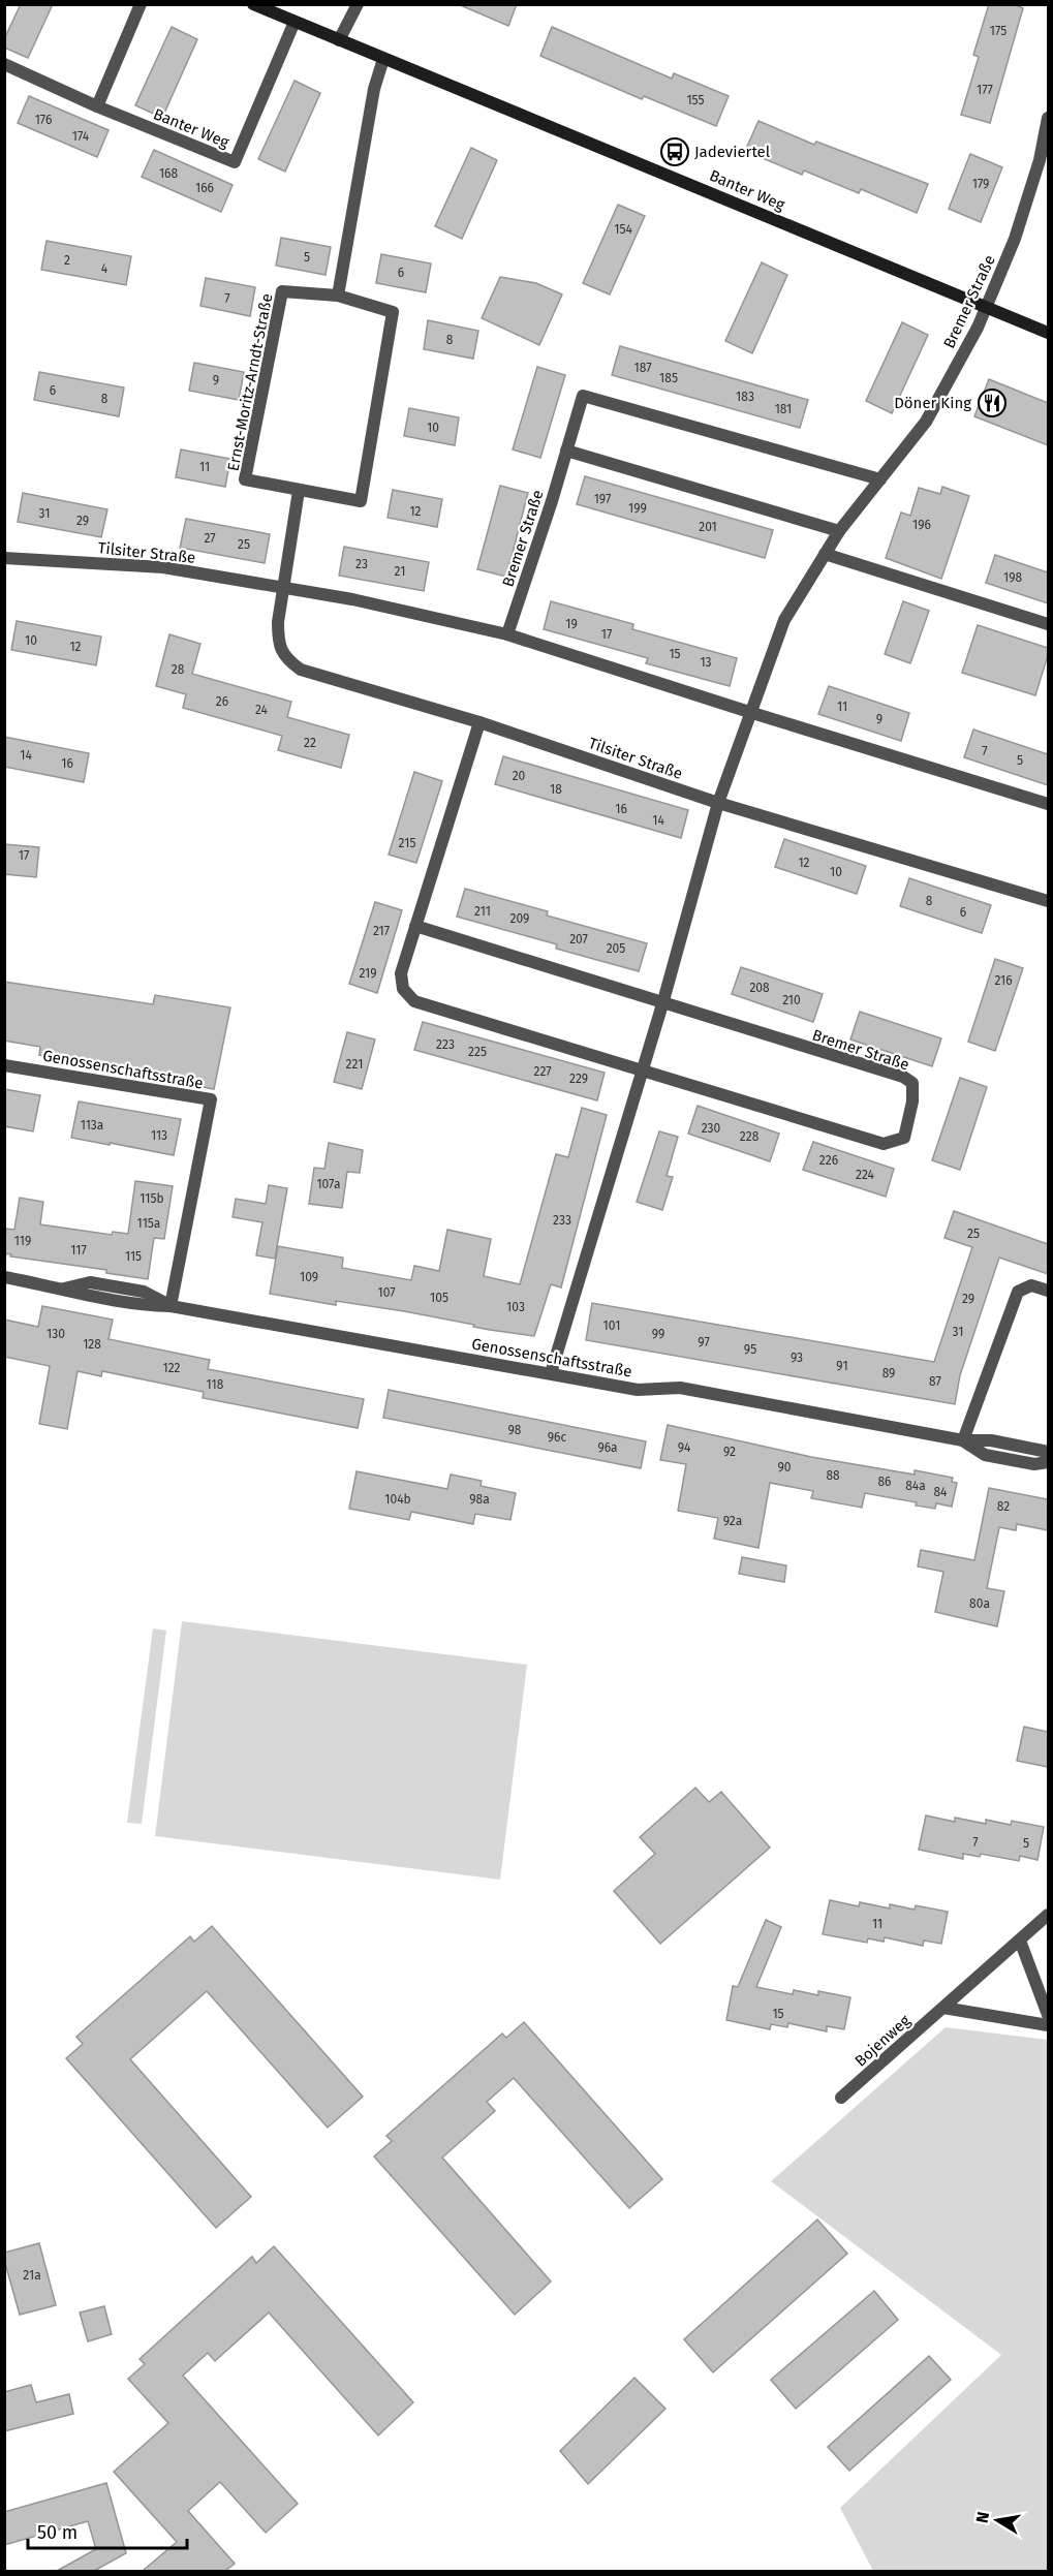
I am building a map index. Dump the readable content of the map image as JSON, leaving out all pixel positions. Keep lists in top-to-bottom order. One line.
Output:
{"streets":{"main road":["Banter Weg"],"street":["Bremer Straße","Ernst-Moritz-Arndt-Straße","Tilsiter Straße","Genossenschaftsstraße","Bojenweg"]},"crossings":[["Banter Weg","Bremer Straße"],["Bremer Straße","Tilsiter Straße"],["Bremer Straße","Genossenschaftsstraße"]],"places":{"bus stop":["Jadeviertel"],"restaurant":["Döner King"]},"house_numbers":["175","177","155","176","174","168","179","166","154","5","2","4","6","7","8","187","185","9","6","183","8","181","10","11","197","199","12","31","29","196","201","27","25","23","21","198","19","17","10","12","15","13","28","26","11","24","9","22","7","14","5","16","20","18","16","14","215","17","12","10","8","211","6","209","217","207","205","219","216","208","210","223","225","221","227","229","113a","230","113","228","226","224","107a","115b","233","115a","25","119","117","115","109","107","105","29","103","101","31","130","99","97","128","95","93","91","122","89","87","118","98","96c","96a","94","92","90","88","86","84a","84","104b","98a","82","92a","80a","7","5","11","15","21a"],"scale_bar":"50 m","north":"left"}
